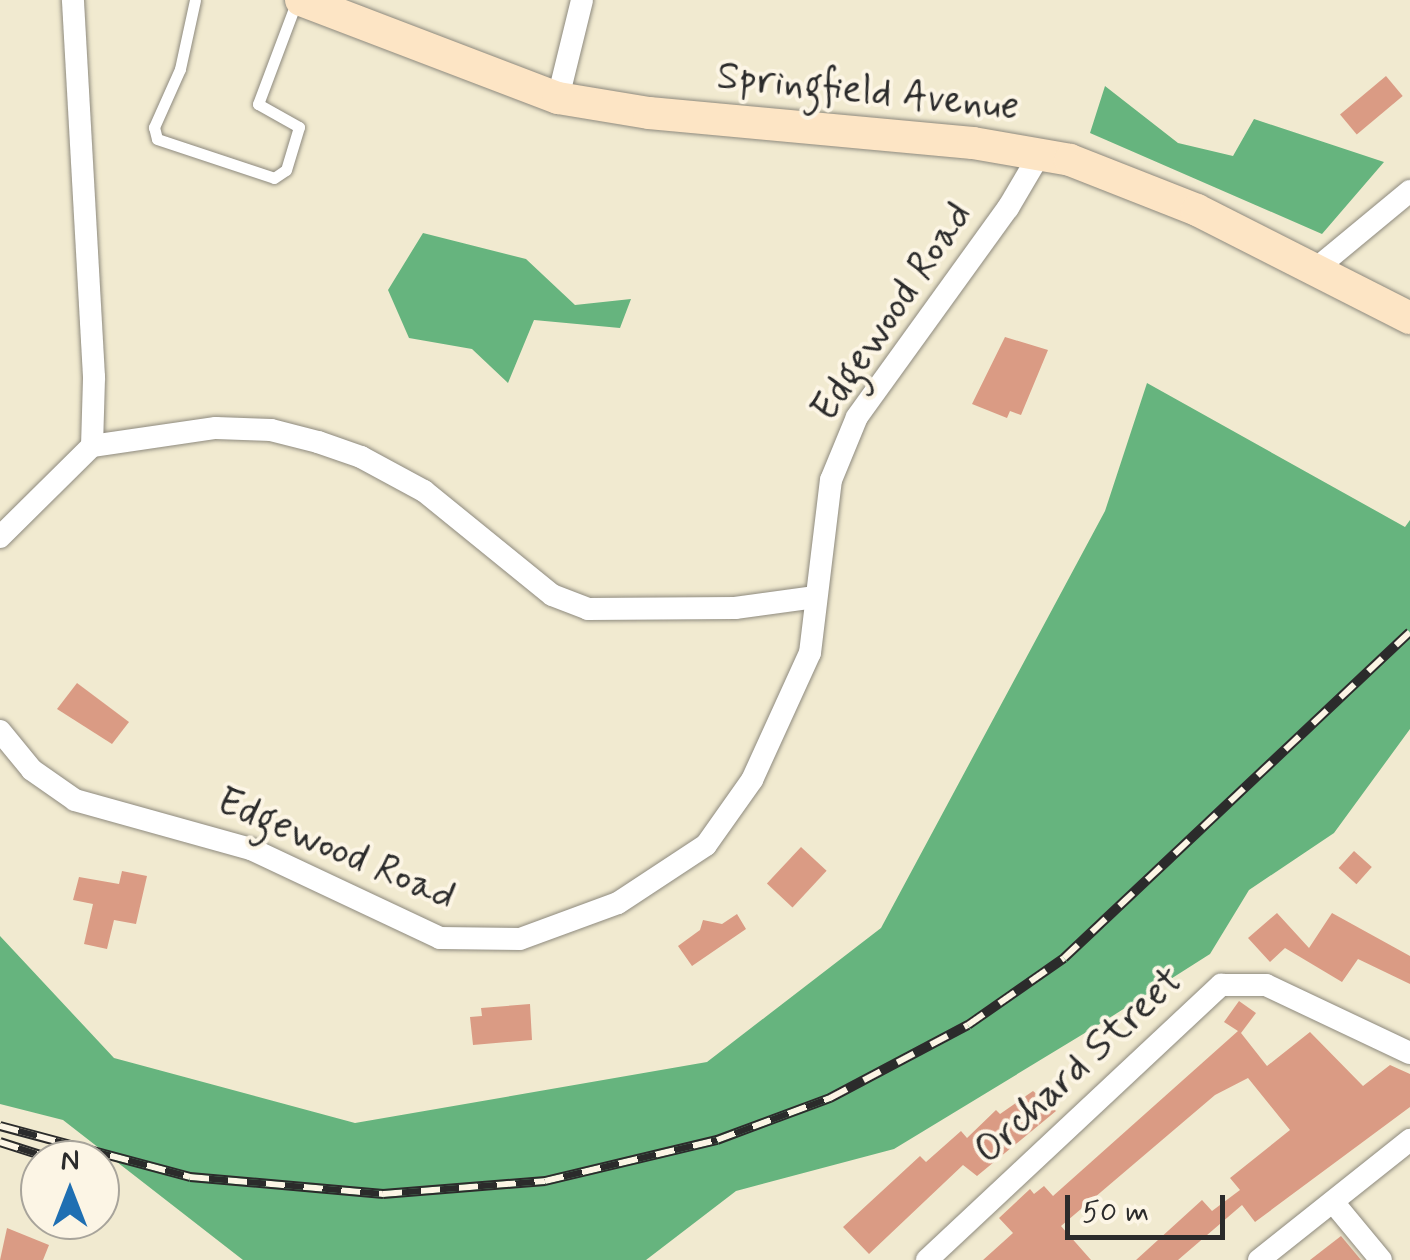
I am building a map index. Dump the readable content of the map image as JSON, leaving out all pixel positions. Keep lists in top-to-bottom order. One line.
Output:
{"streets":{"main road":["Springfield Avenue"],"street":["Edgewood Road","Orchard Street"]},"crossings":[["Springfield Avenue","Edgewood Road"]],"scale_bar":"50 m","north":"top"}
